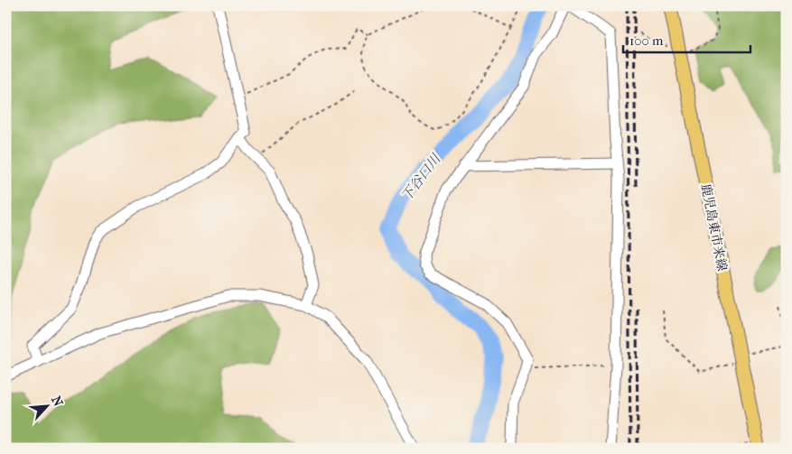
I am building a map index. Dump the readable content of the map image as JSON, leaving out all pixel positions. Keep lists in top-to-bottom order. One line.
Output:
{"streets":{"main road":["鹿児島東市来線"]},"water":["下谷口川"],"scale_bar":"100 m","north":"top right"}
